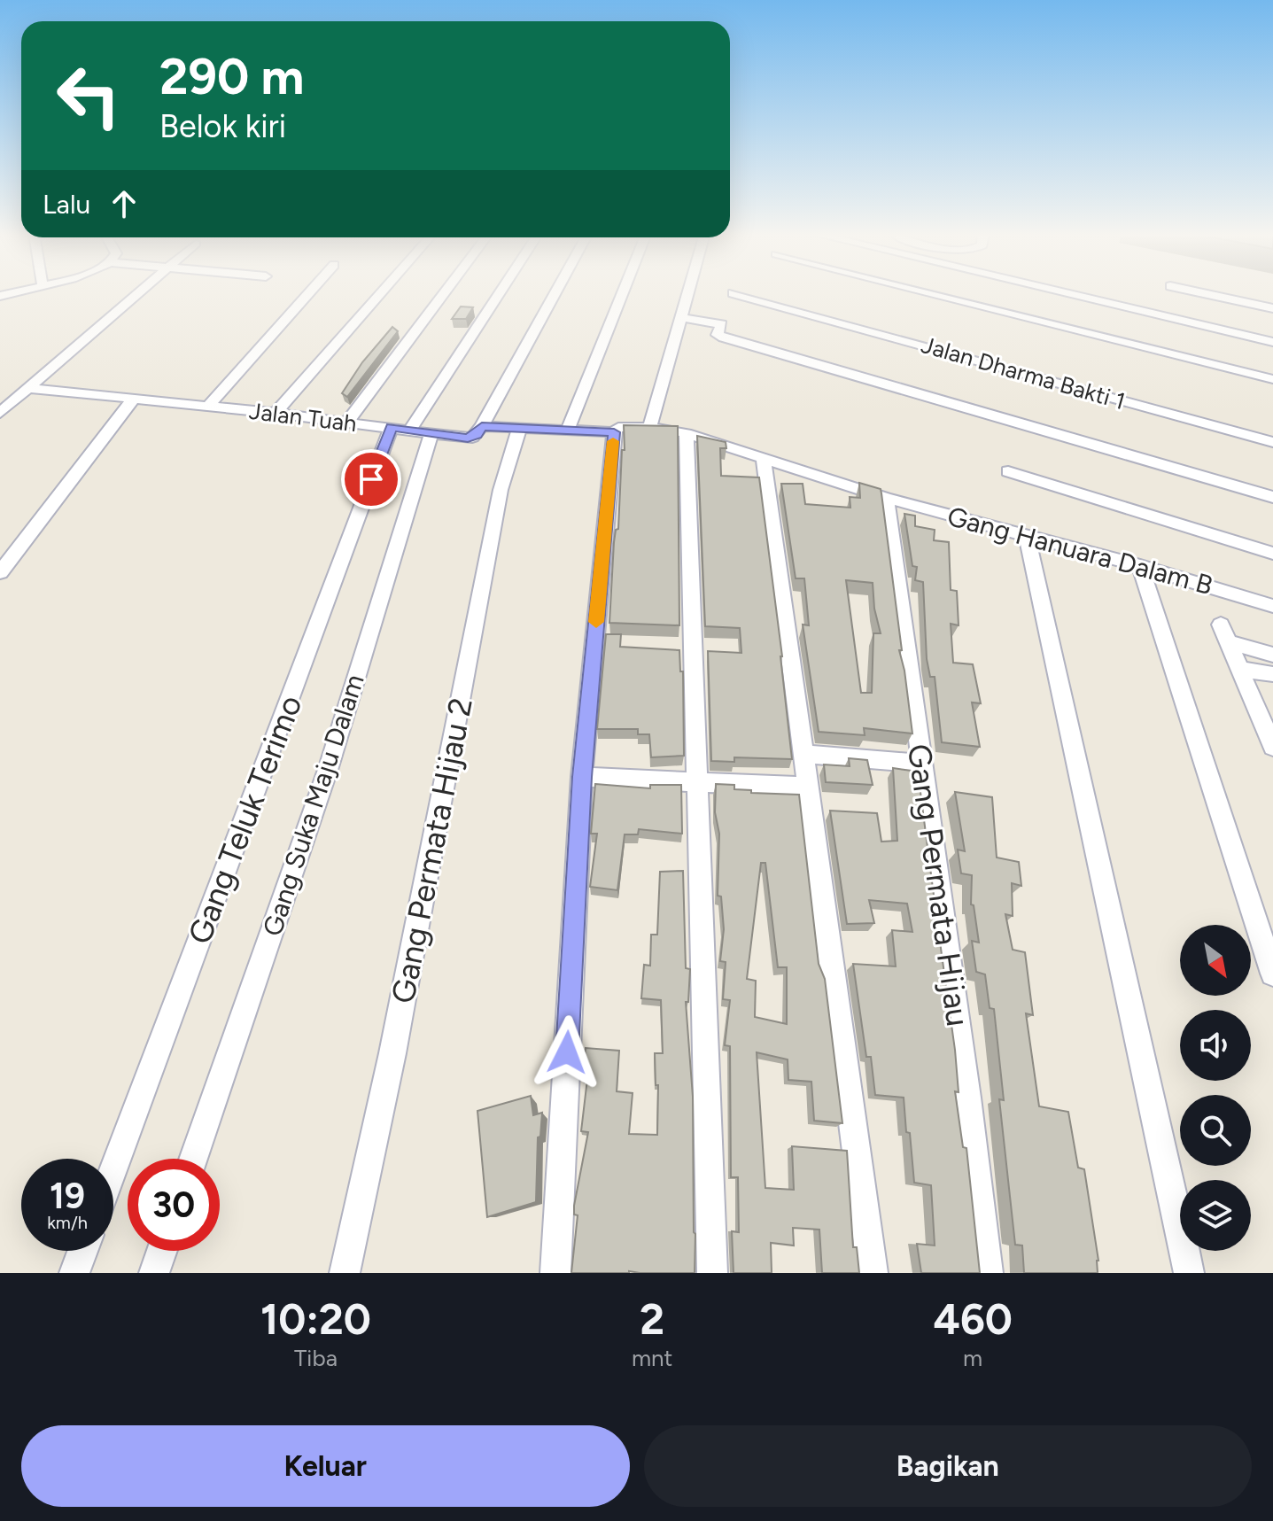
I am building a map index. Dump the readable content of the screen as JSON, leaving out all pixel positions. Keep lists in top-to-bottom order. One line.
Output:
{"streets":{"street":["Jalan Dharma Bakti 1","Jalan Tuah","Gang Hanuara Dalam B","Gang Suka Maju Dalam","Gang Teluk Terimo","Gang Permata Hijau 2","Gang Permata Hijau"]},"crossings":[["Jalan Tuah","Gang Hanuara Dalam B"],["Jalan Tuah","Gang Suka Maju Dalam"],["Jalan Tuah","Gang Teluk Terimo"],["Gang Hanuara Dalam B","Gang Permata Hijau 2"],["Gang Hanuara Dalam B","Gang Permata Hijau"],["Gang Suka Maju Dalam","Gang Teluk Terimo"]],"north":"bottom right","page":{"turn":["290 m","Belok kiri"],"then":"Lalu","speed":"19 km/h","limit":"30","eta":["10:20","Tiba","2","mnt","460","m"],"buttons":["Keluar","Bagikan"]}}
